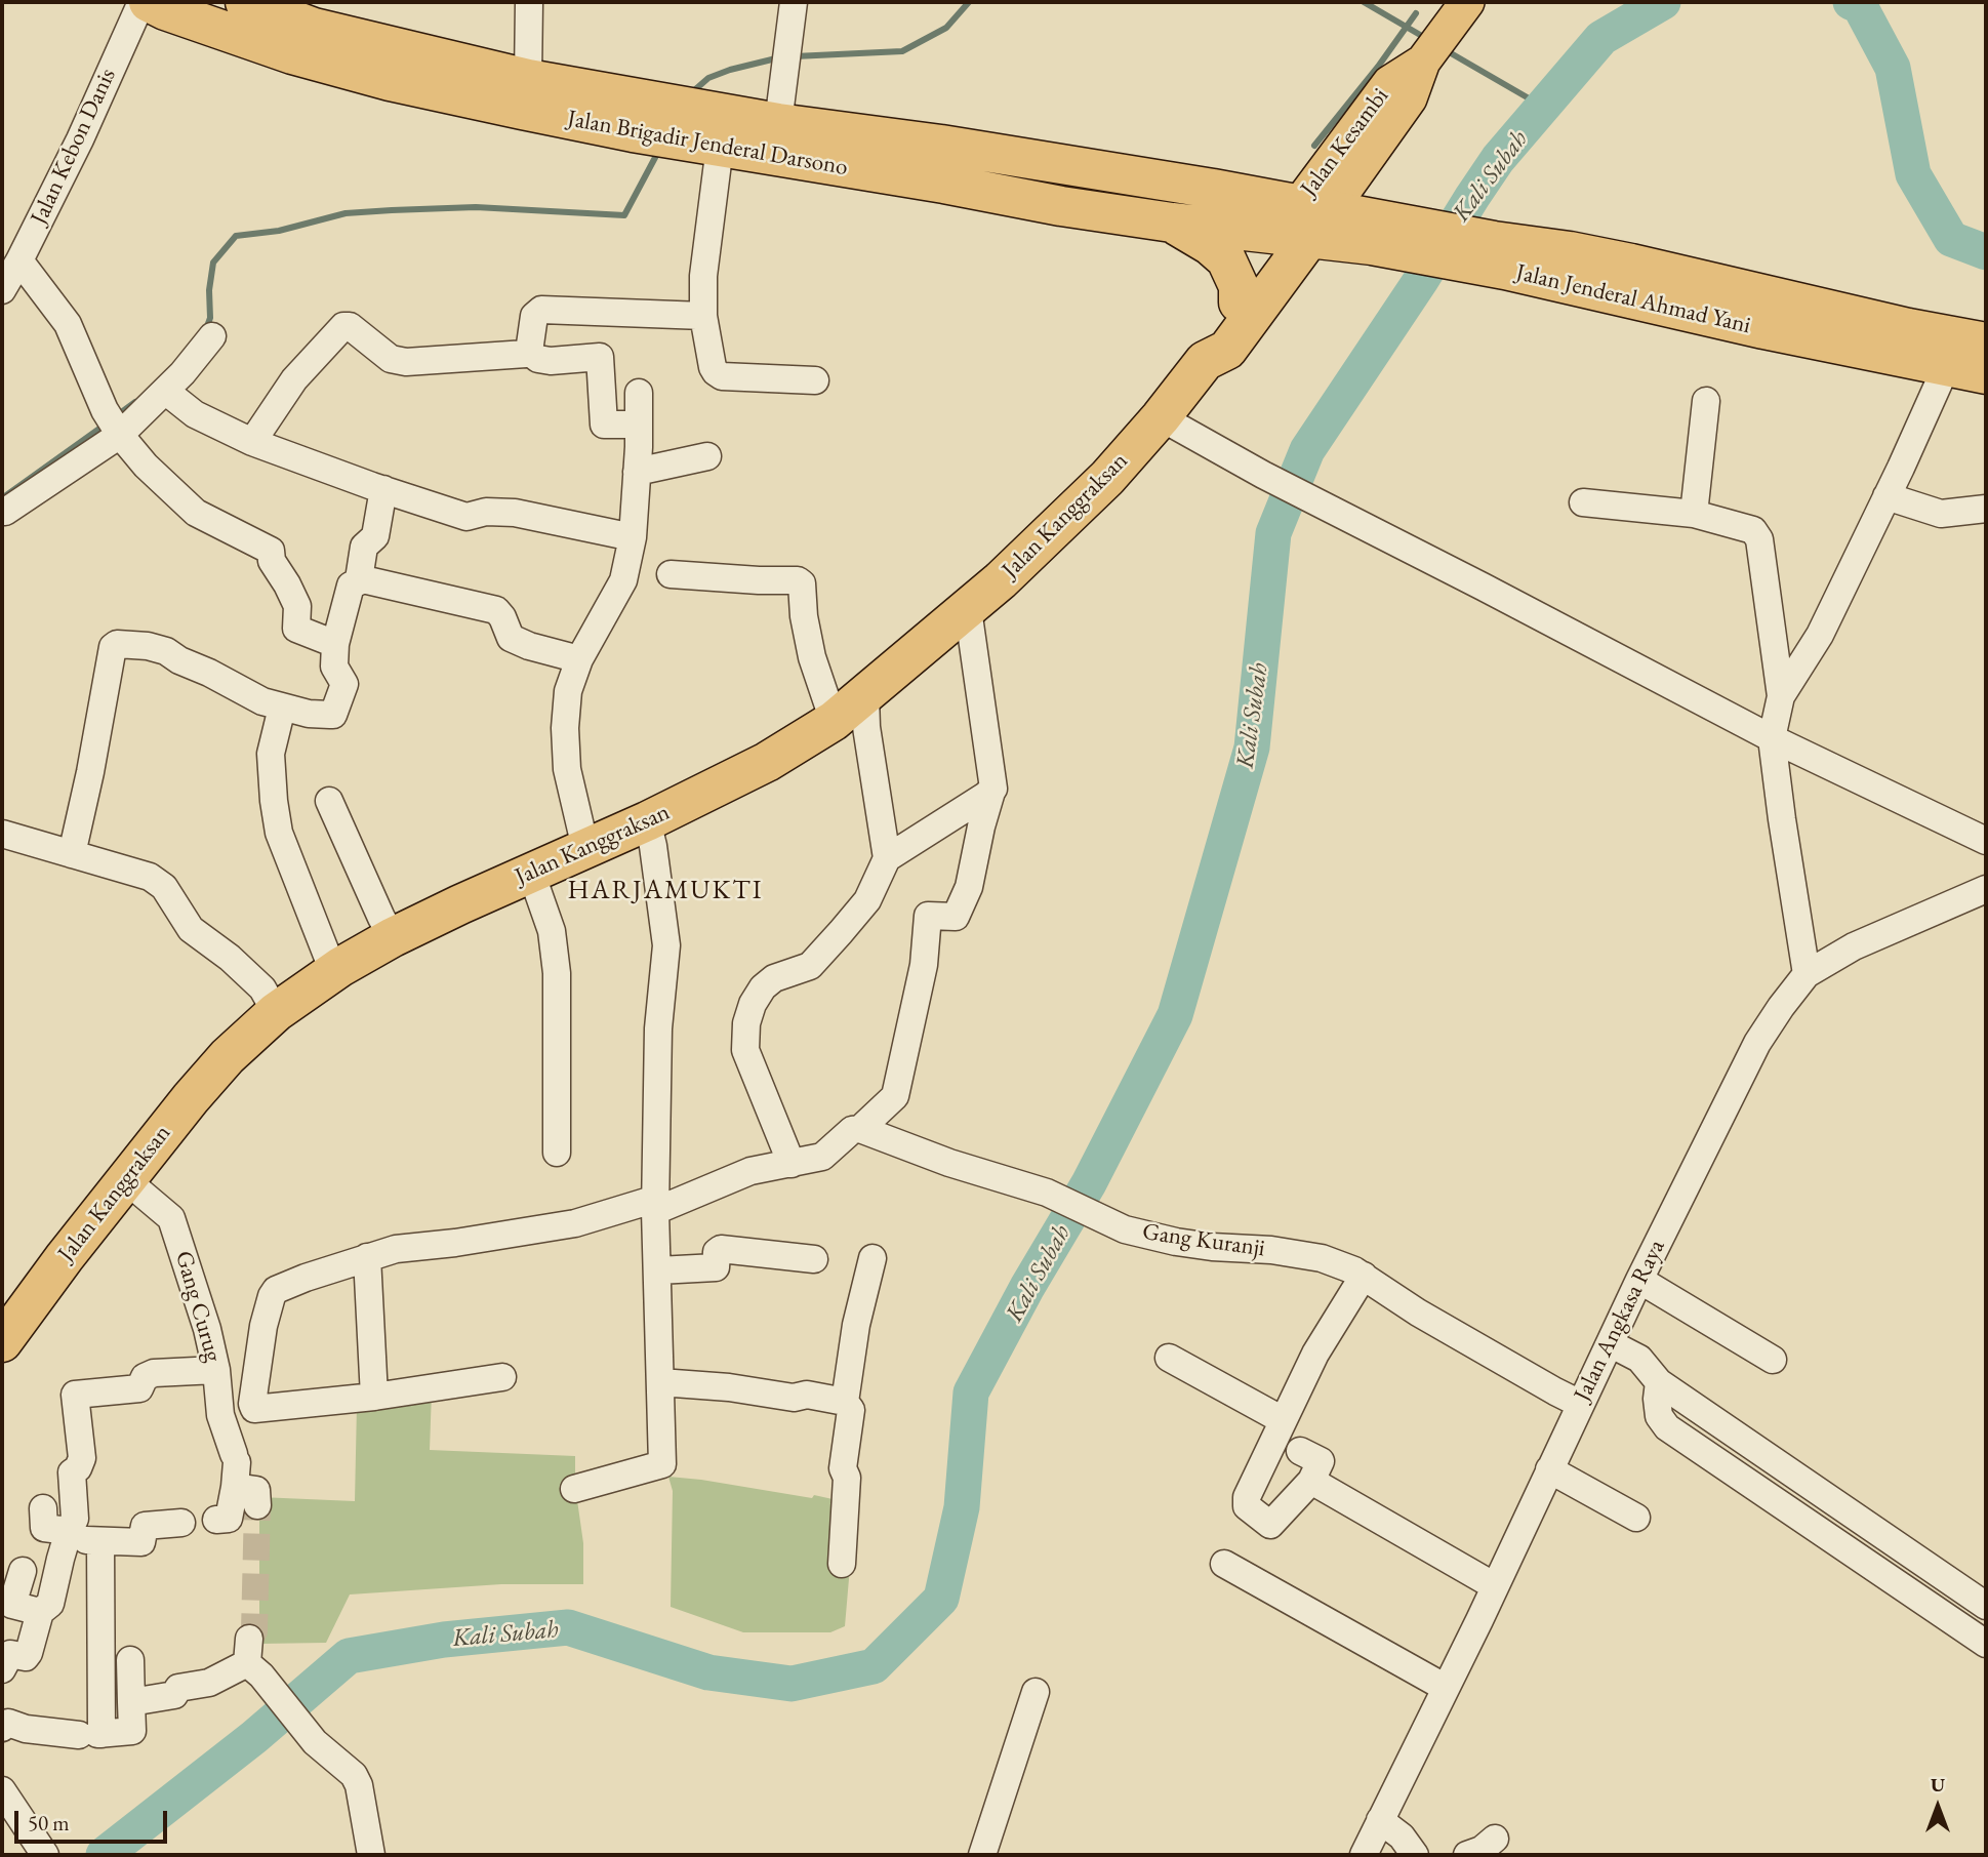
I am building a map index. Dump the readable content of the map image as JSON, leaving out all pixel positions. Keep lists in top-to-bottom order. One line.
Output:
{"streets":{"highway":["Jalan Brigadir Jenderal Darsono","Jalan Jenderal Ahmad Yani","Jalan Kanggraksan"],"main road":["Jalan Kesambi"],"street":["Jalan Kebon Danis","Gang Kuranji","Gang Curug","Jalan Angkasa Raya"]},"crossings":[["Jalan Kesambi","Jalan Brigadir Jenderal Darsono"],["Jalan Kesambi","Jalan Jenderal Ahmad Yani"],["Jalan Kesambi","Jalan Kanggraksan"],["Jalan Brigadir Jenderal Darsono","Jalan Jenderal Ahmad Yani"],["Jalan Brigadir Jenderal Darsono","Jalan Kanggraksan"],["Jalan Jenderal Ahmad Yani","Jalan Kanggraksan"],["Jalan Kanggraksan","Gang Curug"],["Gang Kuranji","Jalan Angkasa Raya"]],"districts":["HARJAMUKTI"],"water":["Kali Subah"],"scale_bar":"50 m","north":"top"}
